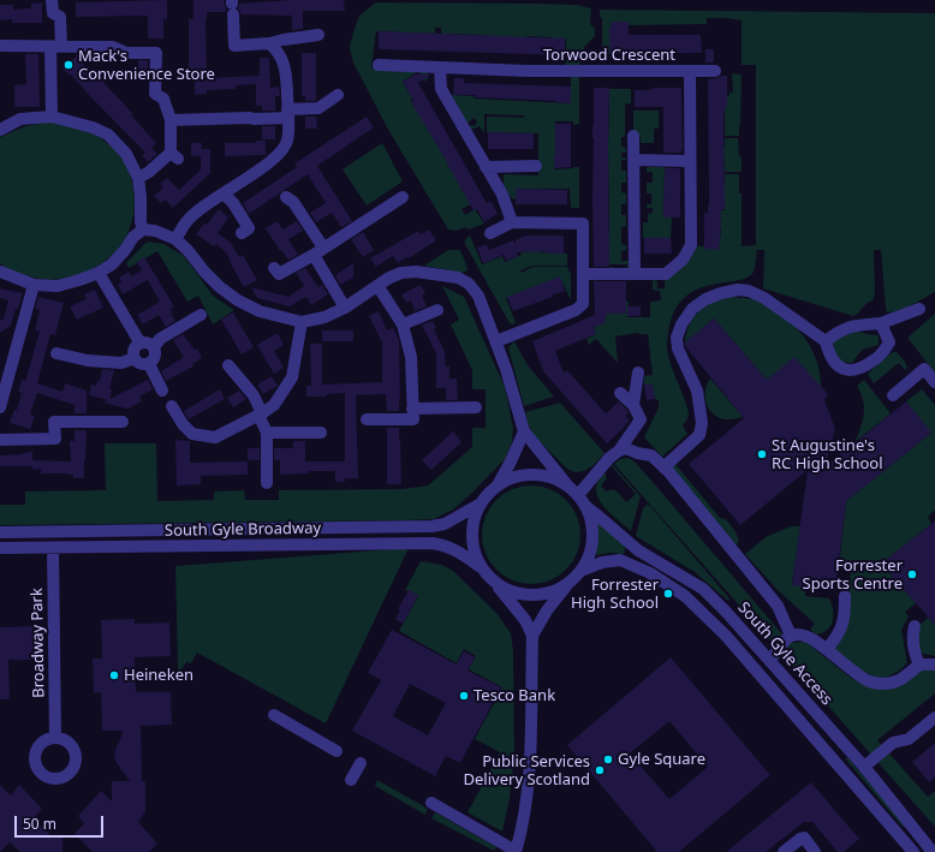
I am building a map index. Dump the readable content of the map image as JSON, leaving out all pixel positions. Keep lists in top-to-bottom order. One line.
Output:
{"streets":{"street":["Torwood Crescent","South Gyle Broadway","Broadway Park","South Gyle Access"]},"crossings":[["South Gyle Broadway","Broadway Park"],["South Gyle Broadway","South Gyle Access"]],"places":["Mack's Convenience Store","St Augustine's RC High School","Forrester Sports Centre","Forrester High School","Heineken","Tesco Bank","Gyle Square","Public Services Delivery Scotland"],"scale_bar":"50 m"}
